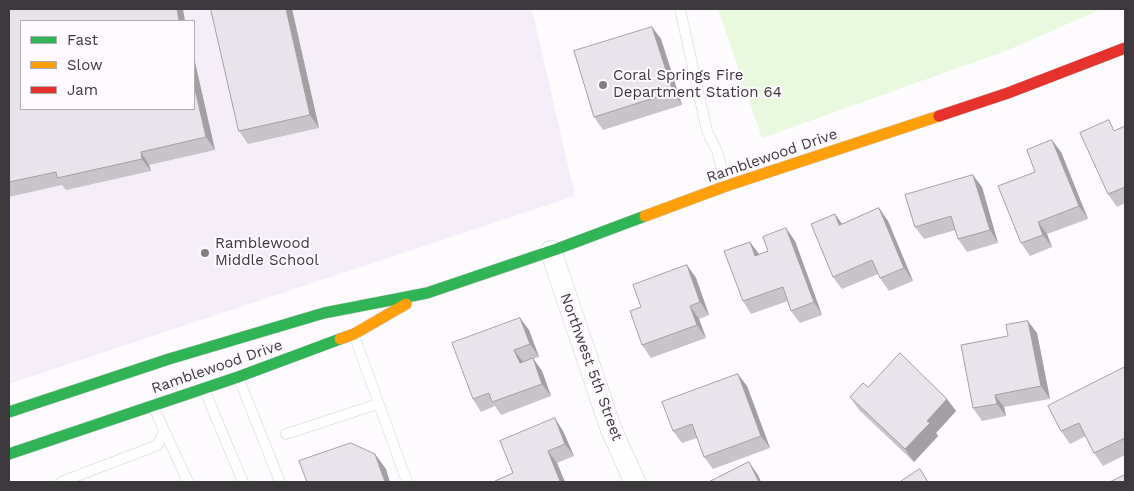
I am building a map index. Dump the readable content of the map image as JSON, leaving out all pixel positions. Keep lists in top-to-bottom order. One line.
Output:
{"streets":{"street":["Ramblewood Drive","Northwest 5th Street"]},"crossings":[["Ramblewood Drive","Northwest 5th Street"]],"places":["Coral Springs Fire Department Station 64","Ramblewood Middle School"],"legend":["Fast","Slow","Jam"]}
